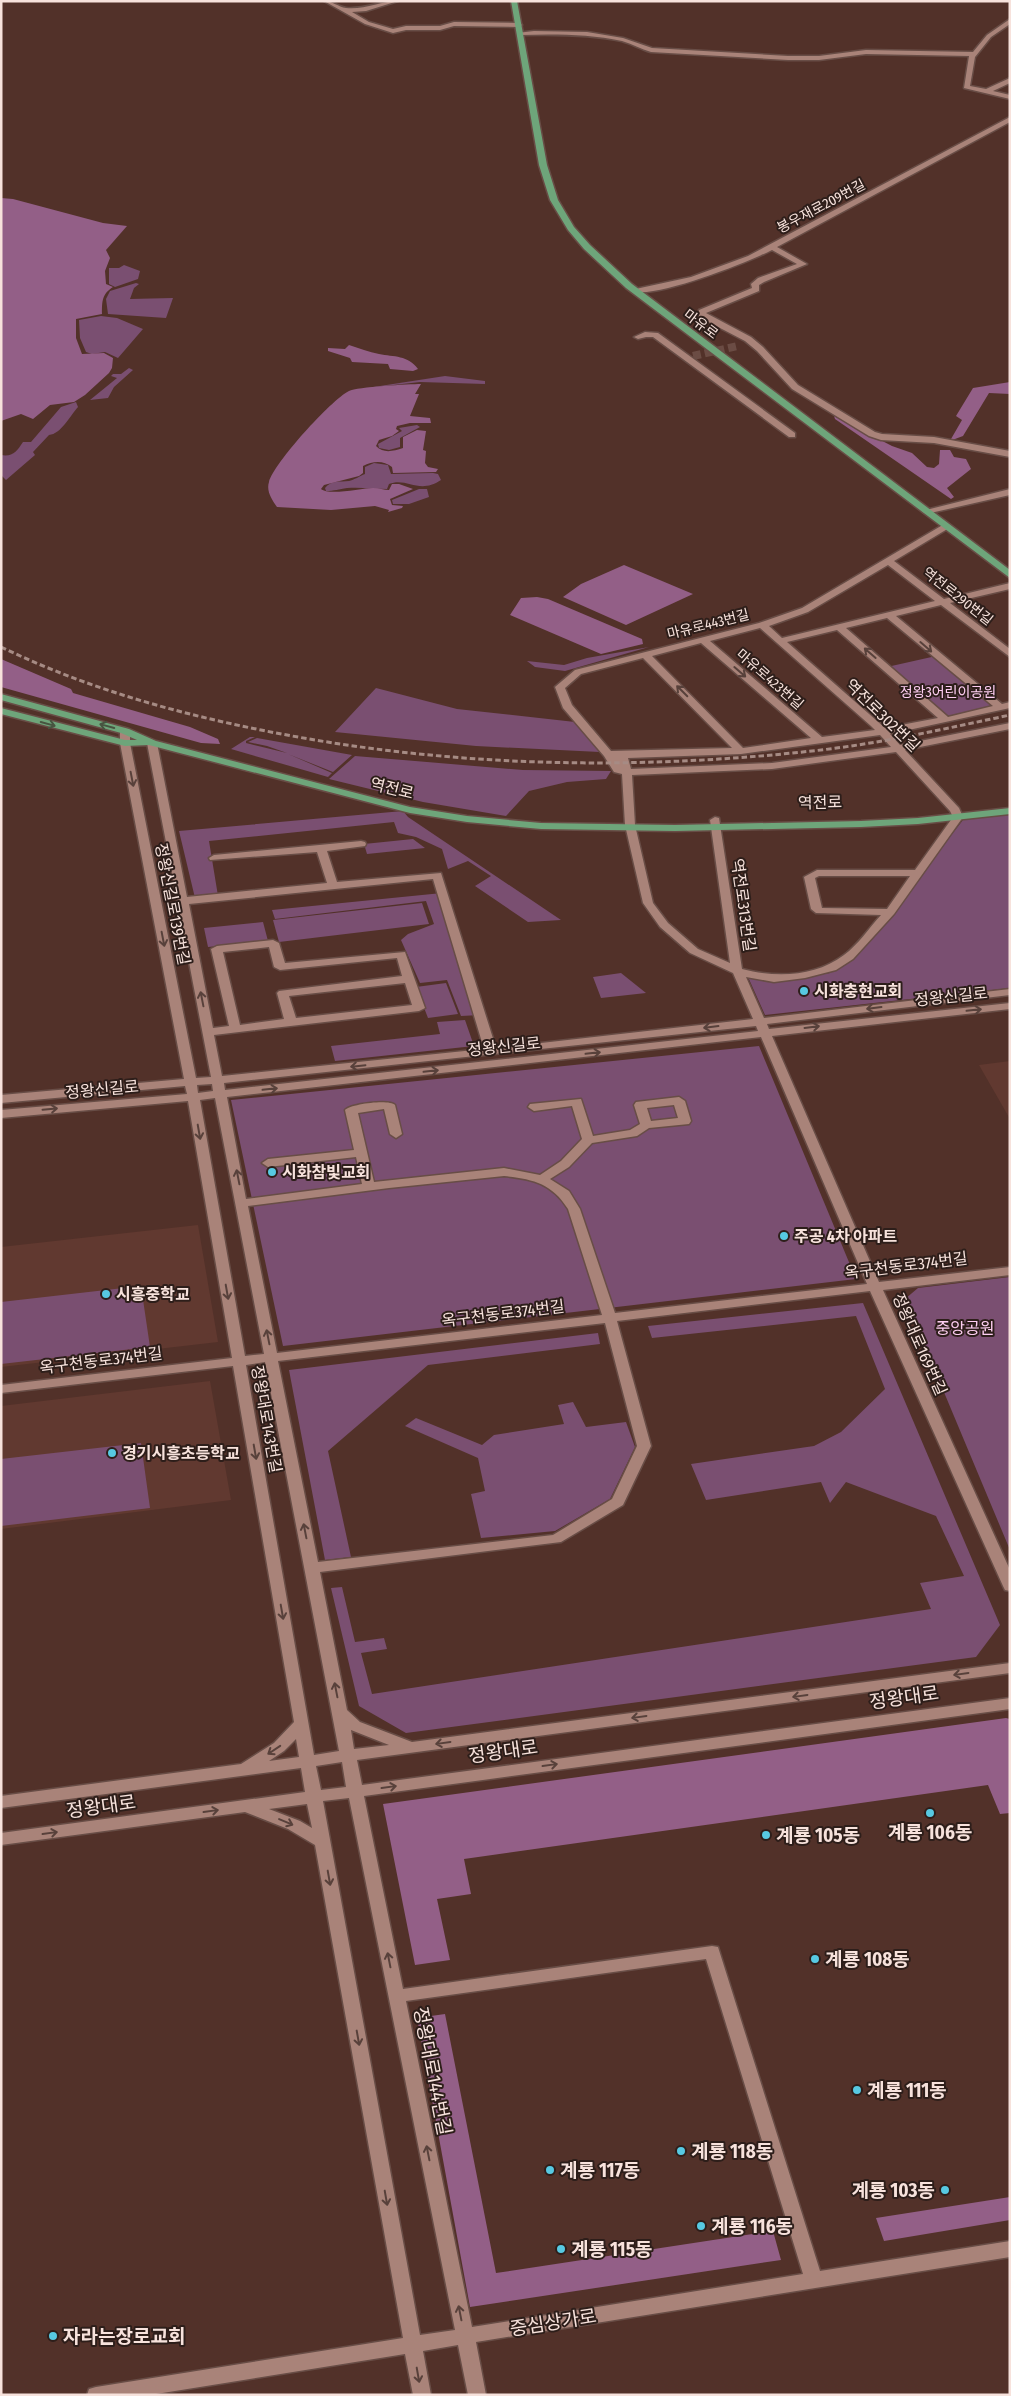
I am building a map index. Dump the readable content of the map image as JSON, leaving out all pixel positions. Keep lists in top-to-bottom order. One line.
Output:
{"streets":{"main road":["마유로","역전로"],"street":["봉우재로209번길","역전로290번길","마유로443번길","마유로423번길","역전로302번길","정왕신길로139번길","역전로313번길","정왕신길로","옥구천동로374번길","정왕대로169번길","정왕대로143번길","정왕대로","정왕대로144번길","중심상가로"]},"crossings":[["봉우재로209번길","마유로"],["마유로","마유로443번길"],["역전로290번길","마유로443번길"],["마유로443번길","마유로423번길"],["마유로443번길","역전로302번길"],["역전로302번길","역전로"],["역전로","정왕신길로139번길"],["역전로","역전로313번길"],["정왕신길로139번길","정왕신길로"],["정왕신길로139번길","정왕대로143번길"],["역전로313번길","정왕신길로"],["역전로313번길","정왕대로169번길"],["정왕신길로","정왕대로169번길"],["정왕신길로","정왕대로143번길"],["옥구천동로374번길","정왕대로169번길"],["옥구천동로374번길","정왕대로143번길"],["정왕대로143번길","정왕대로"],["정왕대로143번길","정왕대로144번길"],["정왕대로","정왕대로144번길"],["정왕대로144번길","중심상가로"]],"parks":["정왕3어린이공원","중앙공원"],"places":["시화충현교회","시화참빛교회","주공 4차 아파트","시흥중학교","경기시흥초등학교","계룡 106동","계룡 105동","계룡 108동","계룡 111동","계룡 118동","계룡 117동","계룡 103동","계룡 116동","계룡 115동","자라는장로교회"]}
